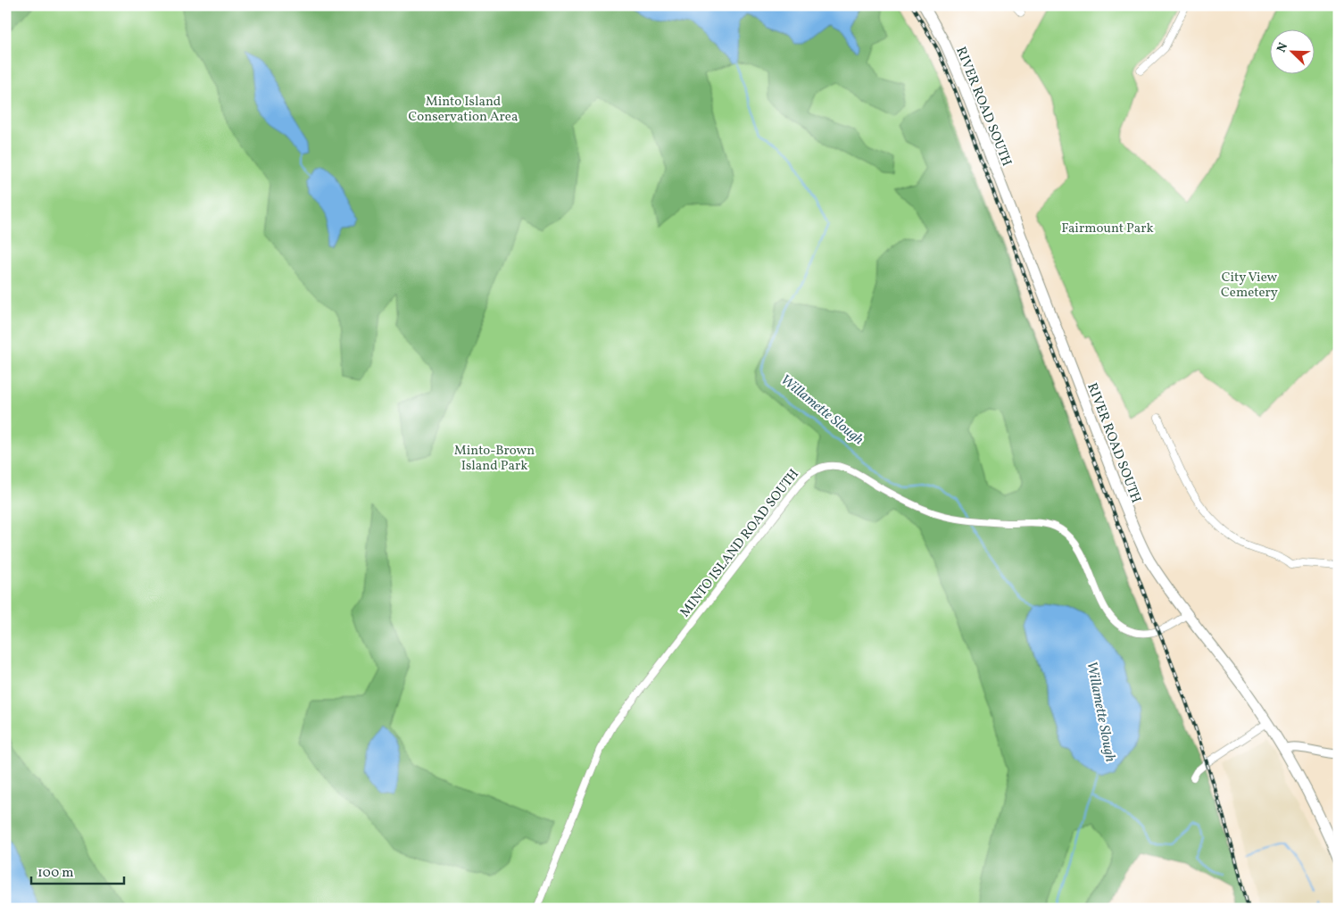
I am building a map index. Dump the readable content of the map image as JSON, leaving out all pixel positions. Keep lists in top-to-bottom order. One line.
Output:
{"streets":{"main road":["RIVER ROAD SOUTH"],"street":["MINTO ISLAND ROAD SOUTH"]},"crossings":[["RIVER ROAD SOUTH","MINTO ISLAND ROAD SOUTH"]],"water":["Willamette Slough"],"parks":["Minto Island Conservation Area","Fairmount Park","City View Cemetery","Minto-Brown Island Park"],"scale_bar":"100 m","north":"top left"}
